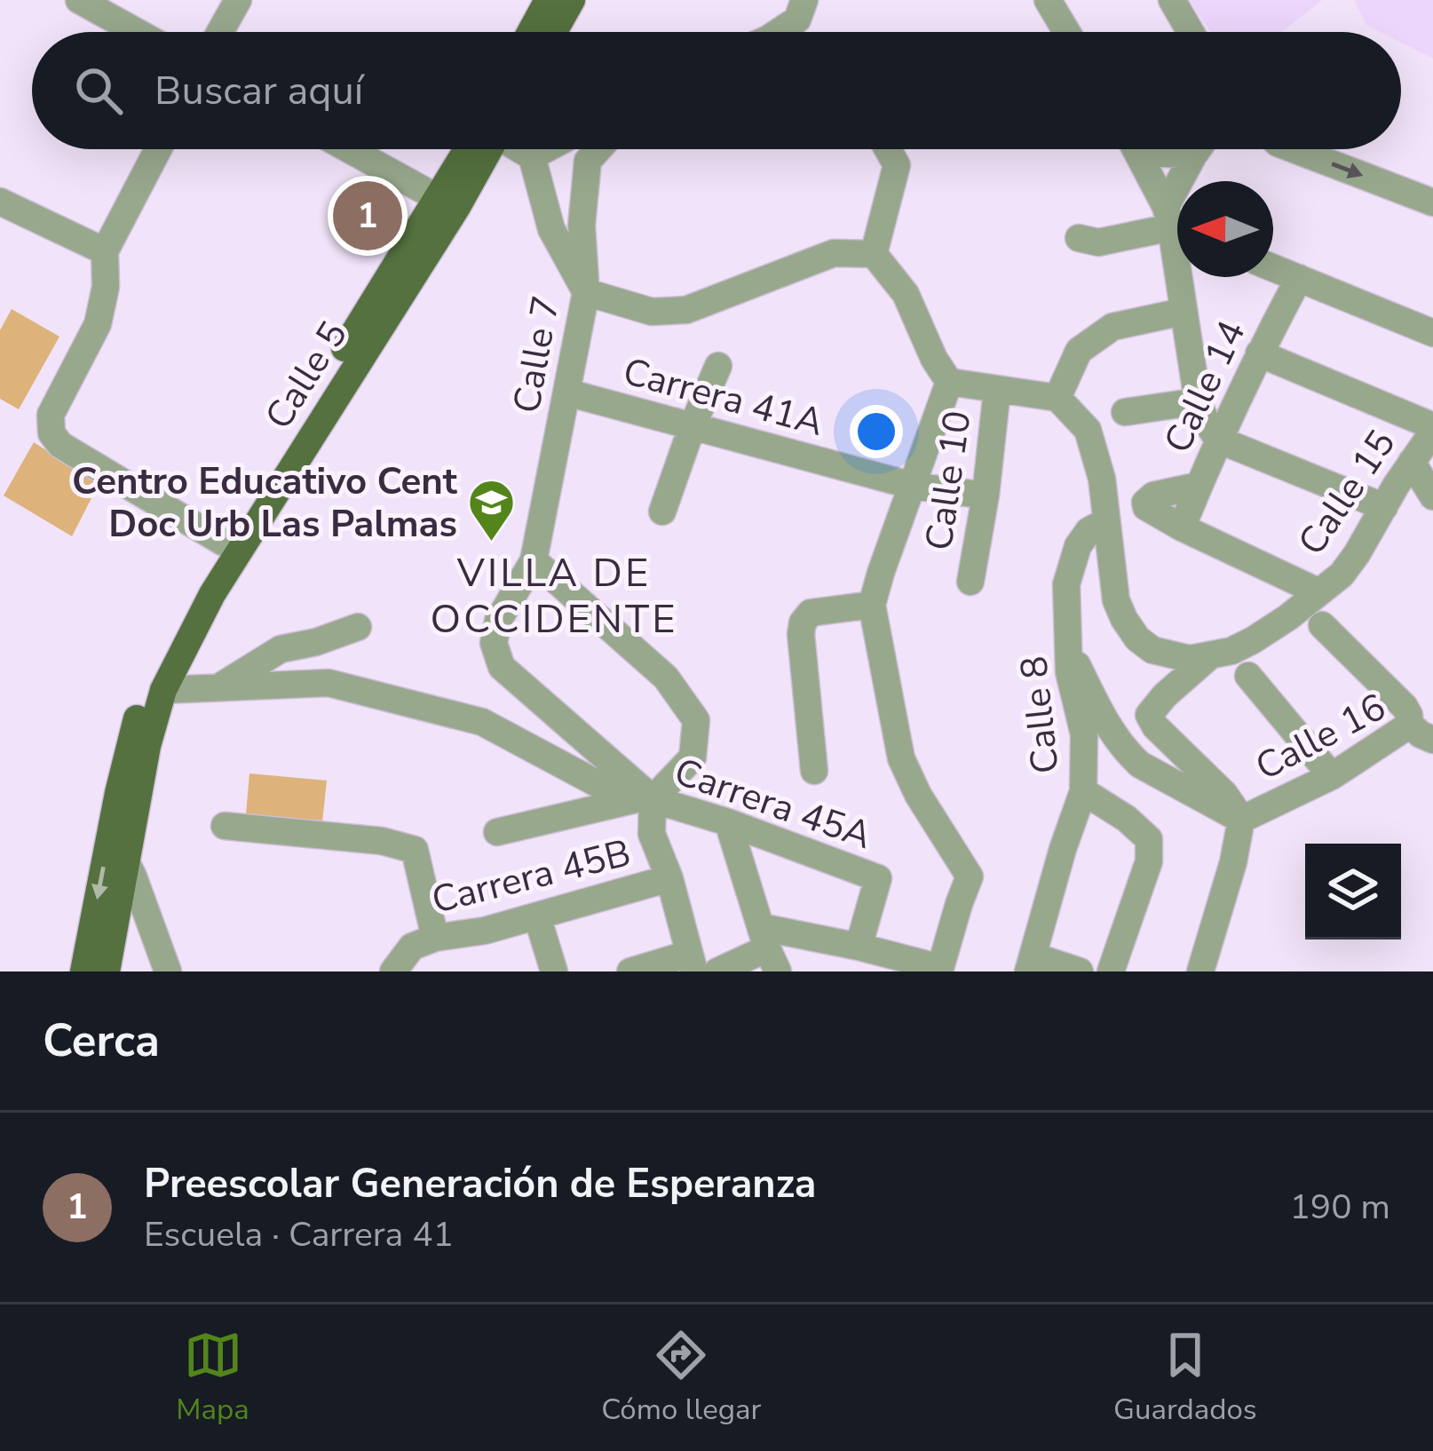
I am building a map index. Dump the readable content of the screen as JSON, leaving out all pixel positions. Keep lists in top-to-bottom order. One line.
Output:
{"streets":{"main road":["Calle 5"],"street":["Calle 7","Calle 14","Carrera 41A","Calle 10","Calle 15","Calle 8","Calle 16","Carrera 45A","Carrera 45B"]},"crossings":[["Calle 7","Carrera 41A"],["Calle 7","Carrera 45A"],["Calle 5","Carrera 45A"],["Carrera 41A","Calle 10"],["Calle 15","Calle 8"],["Calle 15","Calle 16"]],"districts":["VILLA DE OCCIDENTE"],"places":{"school or university":["Centro Educativo Cent Doc Urb Las Palmas"]},"north":"left","page":{"search":"Buscar aquí","pins":"1","heading":"Cerca","list":[{"mark":"1","name":"Preescolar Generación de Esperanza","note":"Escuela · Carrera 41","value":"190 m"}],"nav":["Mapa","Cómo llegar","Guardados"]}}
